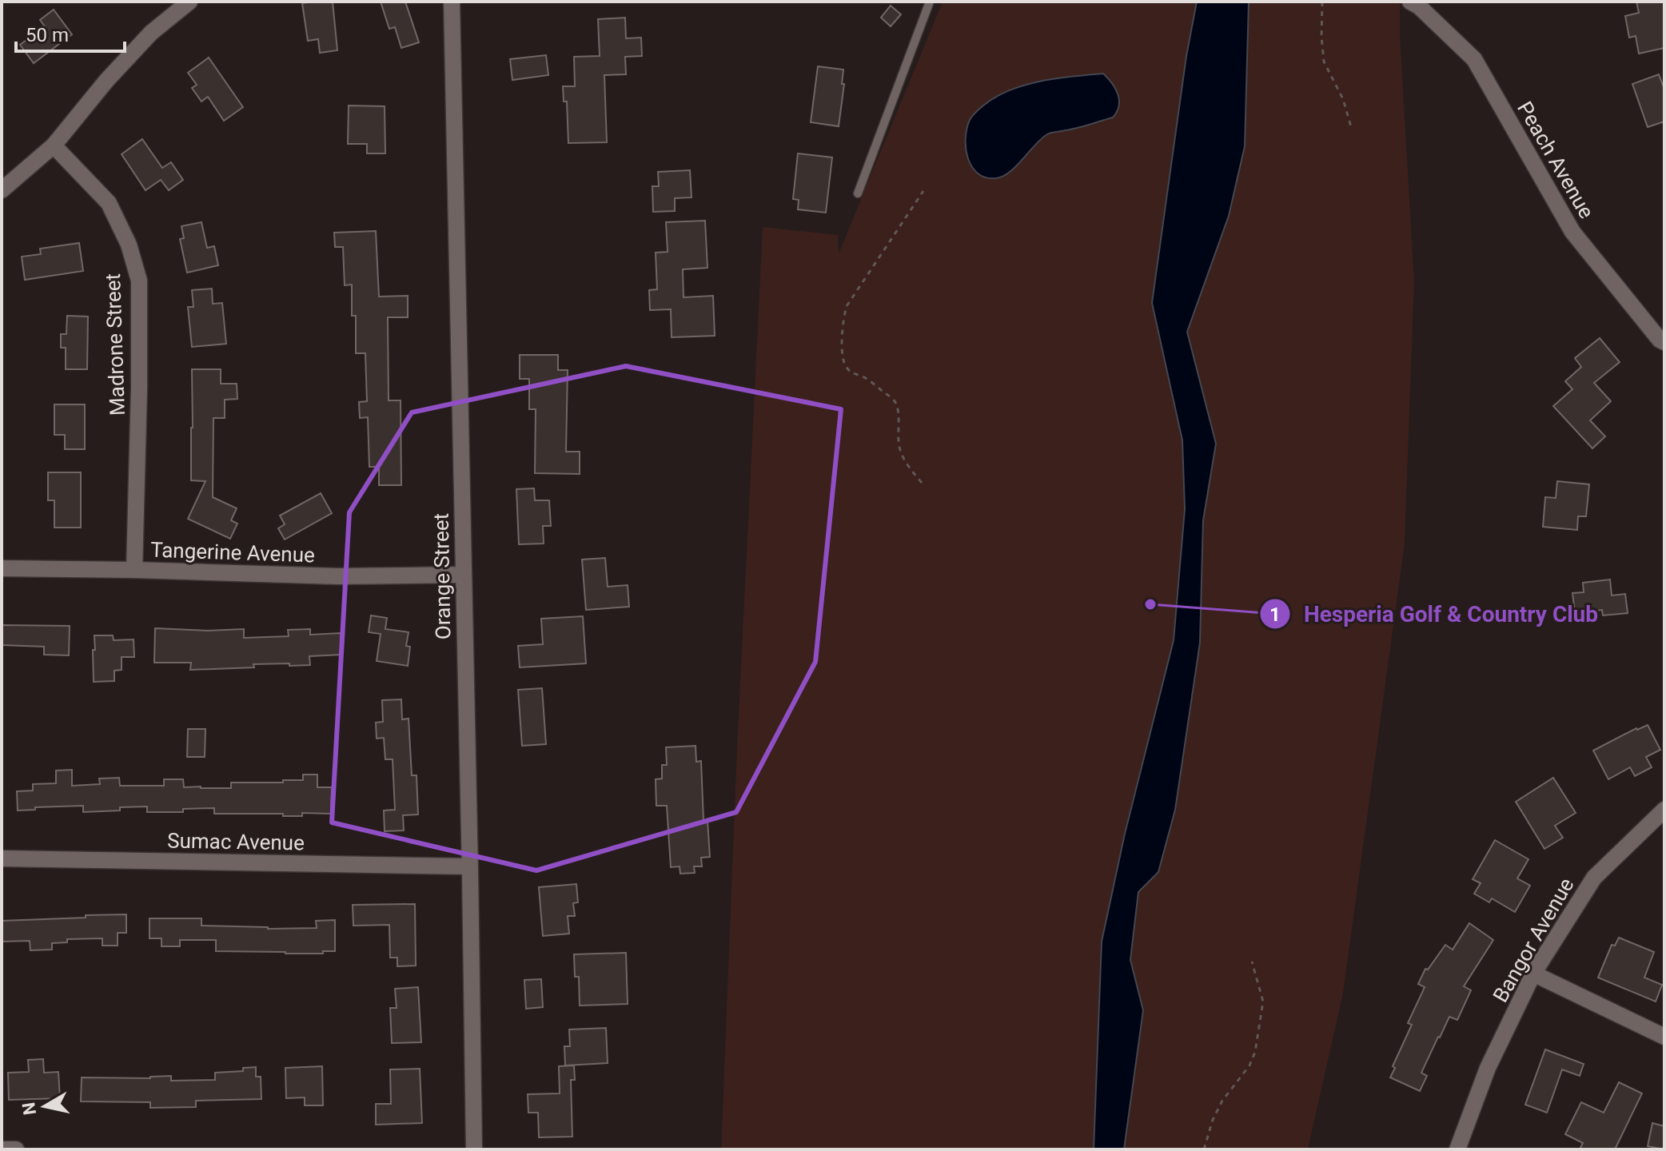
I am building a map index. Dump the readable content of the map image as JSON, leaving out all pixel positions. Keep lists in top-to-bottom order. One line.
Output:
{"streets":{"street":["Peach Avenue","Madrone Street","Tangerine Avenue","Orange Street","Sumac Avenue","Bangor Avenue"]},"crossings":[["Madrone Street","Tangerine Avenue"],["Tangerine Avenue","Orange Street"],["Orange Street","Sumac Avenue"]],"places":["Hesperia Golf & Country Club"],"scale_bar":"50 m","north":"left"}
